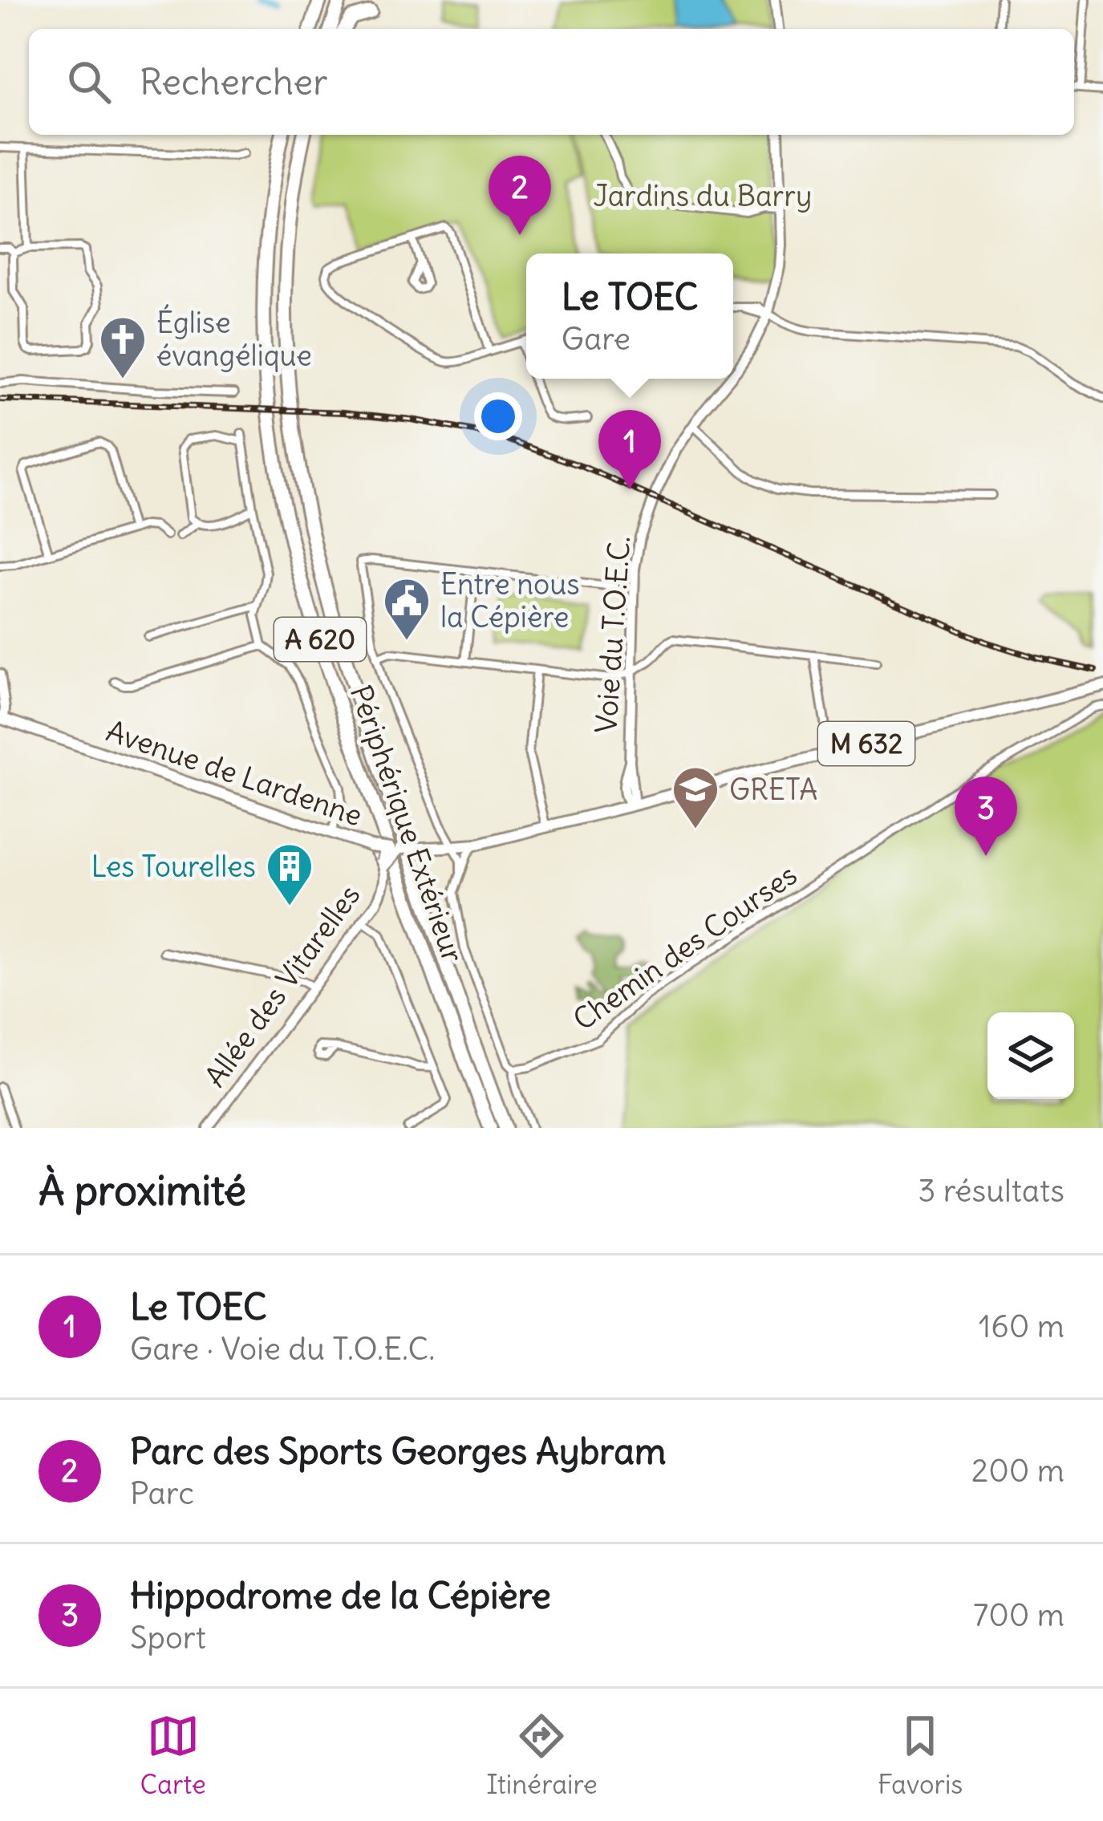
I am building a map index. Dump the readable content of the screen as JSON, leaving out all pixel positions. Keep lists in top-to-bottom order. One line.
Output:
{"streets":{"highway":["A 620","Périphérique Extérieur"],"main road":["M 632","Avenue de Lardenne"],"street":["Voie du T.O.E.C.","Chemin des Courses","Allée des Vitarelles"]},"crossings":[["Voie du T.O.E.C.","Avenue de Lardenne"],["Avenue de Lardenne","Allée des Vitarelles"]],"parks":["Jardins du Barry"],"places":{"church":["Église évangélique"],"public building":["Entre nous la Cépière"],"school or university":["GRETA"],"building":["Les Tourelles"]},"page":{"search":"Rechercher","pins":["2","1","3"],"popup":["Le TOEC","Gare"],"heading":["À proximité","3 résultats"],"list":[{"mark":"1","name":"Le TOEC","note":"Gare · Voie du T.O.E.C.","value":"160 m"},{"mark":"2","name":"Parc des Sports Georges Aybram","note":"Parc","value":"200 m"},{"mark":"3","name":"Hippodrome de la Cépière","note":"Sport","value":"700 m"}],"nav":["Carte","Itinéraire","Favoris"]}}
